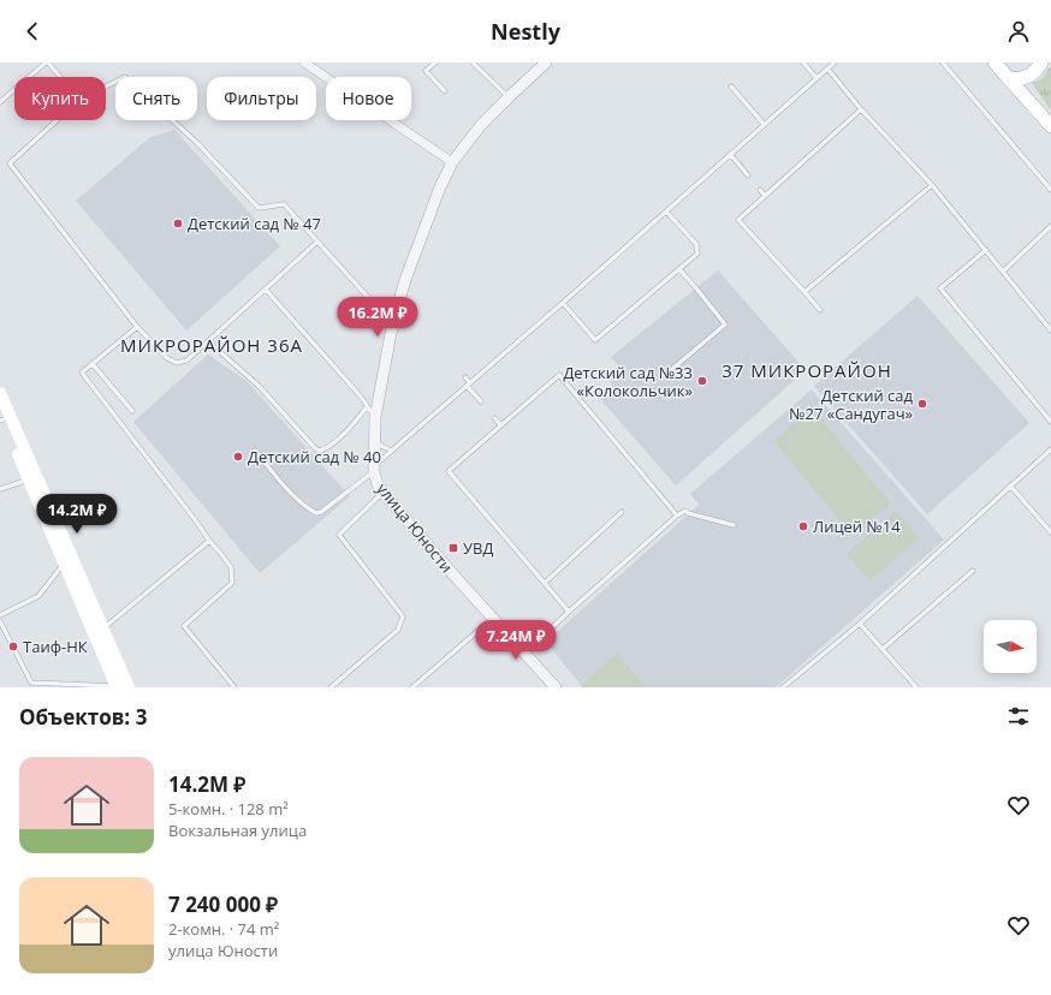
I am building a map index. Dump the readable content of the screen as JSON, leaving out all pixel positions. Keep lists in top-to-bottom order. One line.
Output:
{"streets":{"street":["улица Юности"]},"districts":["МИКРОРАЙОН 36А","37 МИКРОРАЙОН"],"places":{"other":["Детский сад № 47","Детский сад №33 «Колокольчик»","Детский сад №27 «Сандугач»","Детский сад № 40","Лицей №14","Таиф-НК"],"transit":["УВД"]},"north":"right","page":{"header":"Nestly","chip":["Купить","Снять","Фильтры","Новое"],"price":["16.2M ₽","14.2M ₽","7.24M ₽"],"heading":"Объектов: 3","list":[{"name":"14.2M ₽","note":"5-комн. · 128 m² · Вокзальная улица"},{"name":"7 240 000 ₽","note":"2-комн. · 74 m² · улица Юности"}]}}
